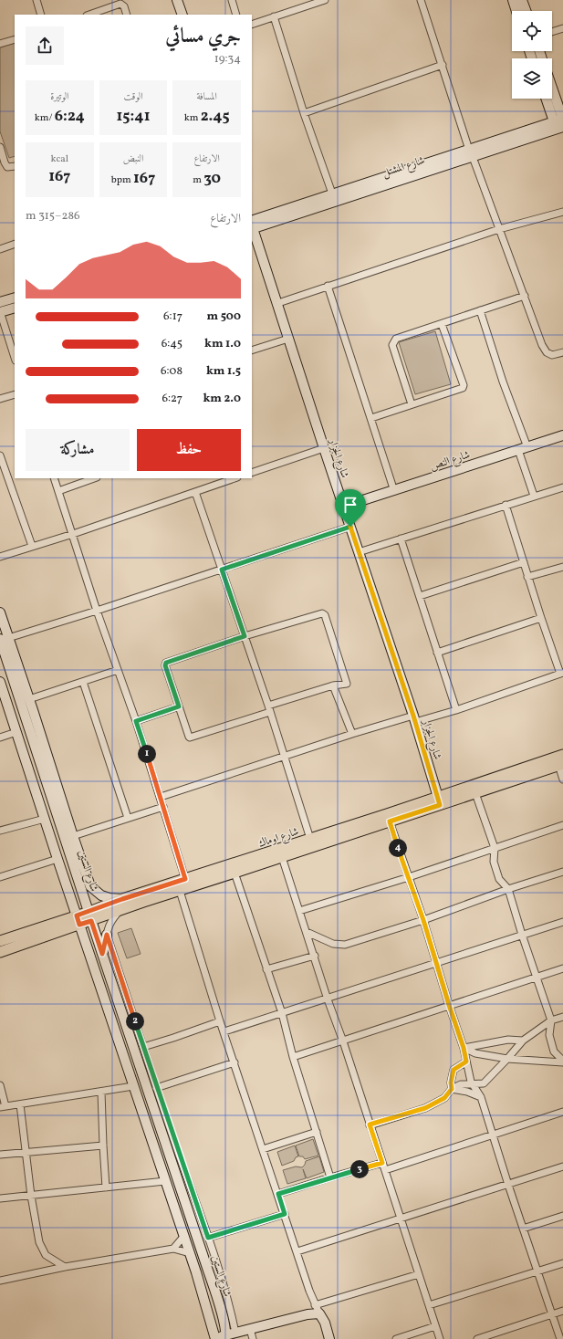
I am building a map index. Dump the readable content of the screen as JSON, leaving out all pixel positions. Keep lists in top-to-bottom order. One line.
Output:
{"streets":{"main road":["شارع المشتل","شارع الجزار","شارع النص","شارع اوماك","شارع الستين"]},"crossings":[["شارع المشتل","شارع الجزار"],["شارع الجزار","شارع النص"],["شارع الجزار","شارع اوماك"],["شارع اوماك","شارع الستين"]],"page":{"heading":["جري مسائي","19:34"],"stats":[["المسافة","2.45 km"],["الوقت","15:41"],["الوتيرة","6:24 /km"],["الارتفاع","30 m"],["النبض","167 bpm"],["kcal","167"]],"chart":["الارتفاع","286–315 m"],"list":[{"name":"500 m","note":"6:17"},{"name":"1.0 km","note":"6:45"},{"name":"1.5 km","note":"6:08"},{"name":"2.0 km","note":"6:27"}],"buttons":["حفظ","مشاركة"],"pins":["1","4","2","3"]}}
